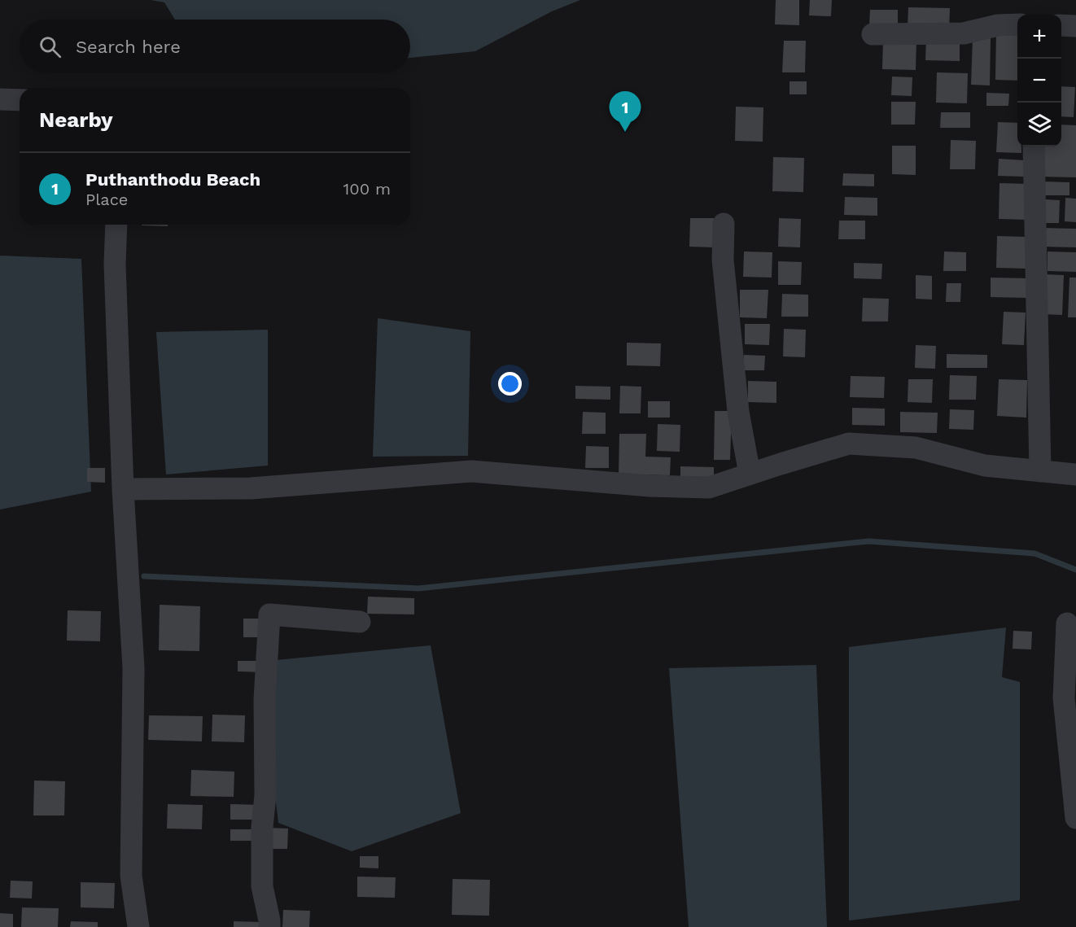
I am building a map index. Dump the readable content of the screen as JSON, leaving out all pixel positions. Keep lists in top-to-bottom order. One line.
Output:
{"page":{"map_buttons":["+","−"],"search":"Search here","heading":"Nearby","pins":"1","list":[{"mark":"1","name":"Puthanthodu Beach","note":"Place","value":"100 m"}]}}
